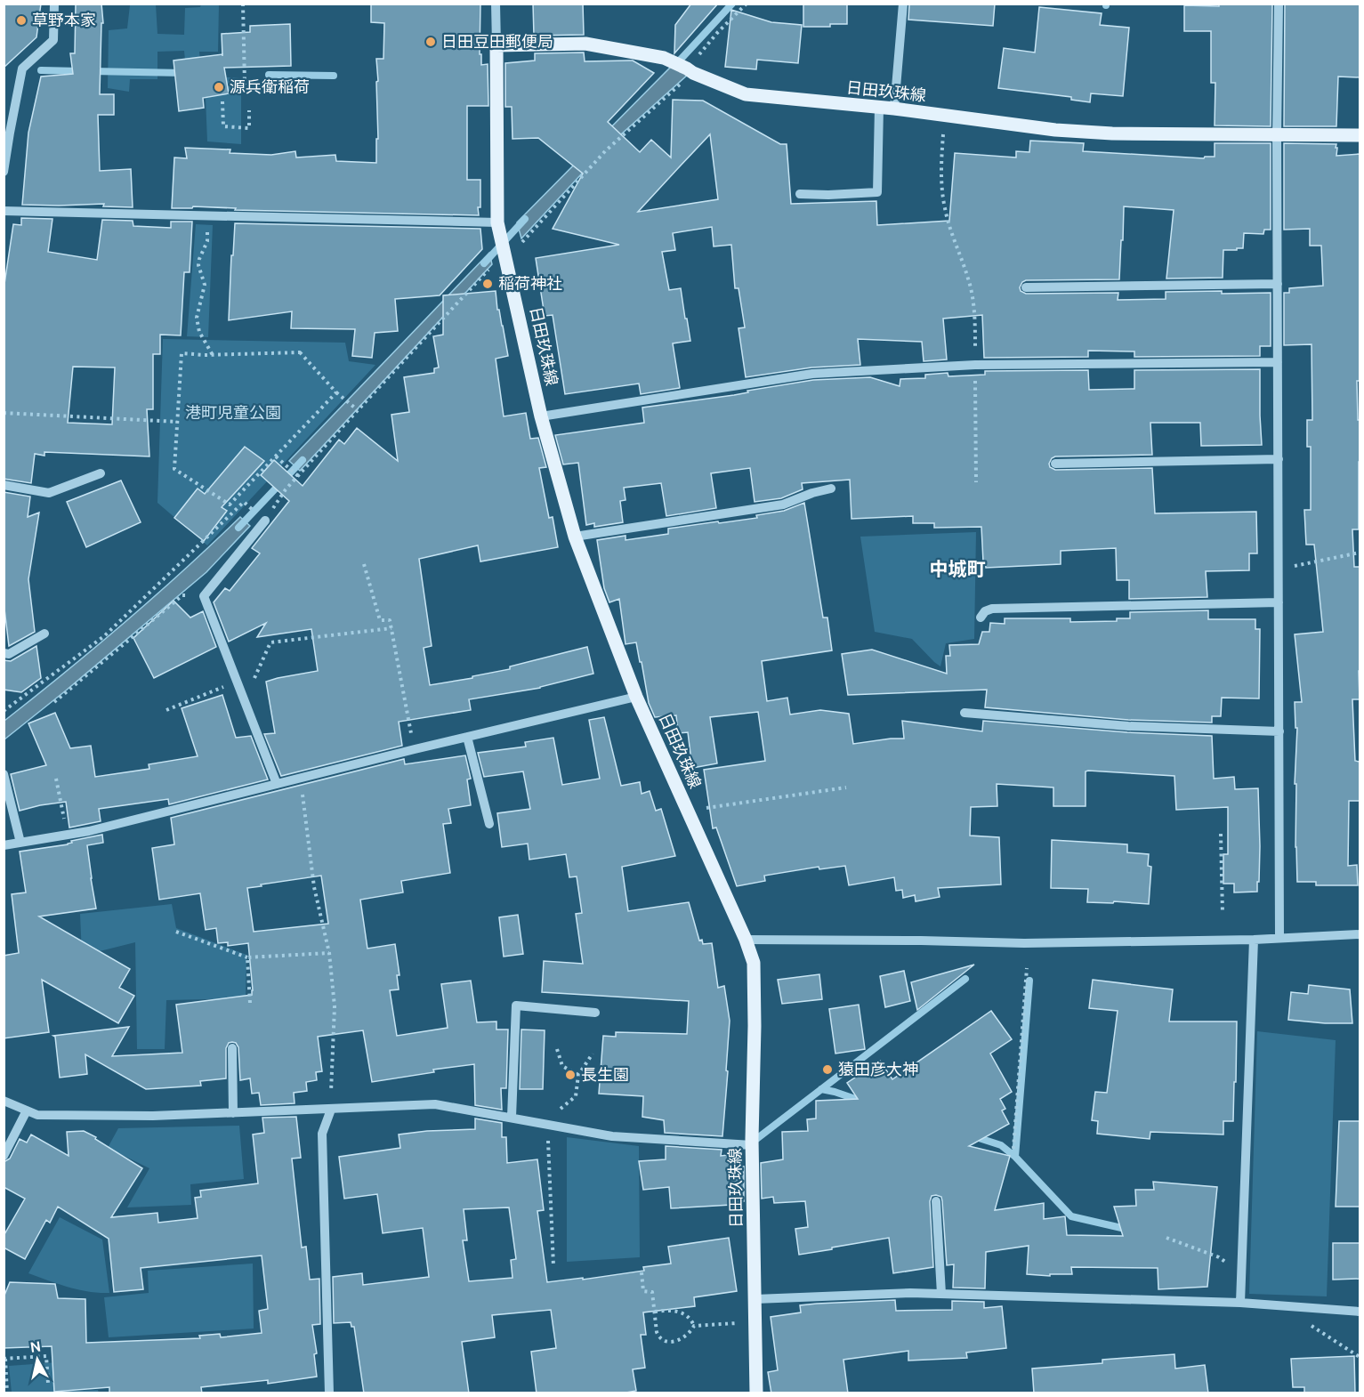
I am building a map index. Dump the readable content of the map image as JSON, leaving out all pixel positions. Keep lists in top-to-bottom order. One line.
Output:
{"streets":{"main road":["日田玖珠線"]},"districts":["中城町"],"parks":["港町児童公園"],"places":["草野本家","日田豆田郵便局","源兵衛稲荷","稲荷神社","猿田彦大神","長生園"],"north":"top"}
